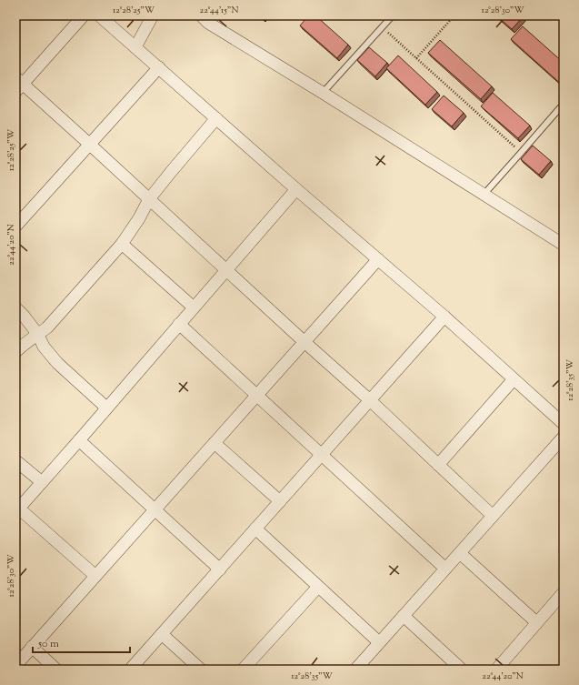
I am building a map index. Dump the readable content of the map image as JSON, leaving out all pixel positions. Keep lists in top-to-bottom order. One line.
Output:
{"scale_bar":"50 m","coordinates":["12°28'25\"W","22°44'15\"N","12°28'30\"W","22°44'20\"N","12°28'35\"W"]}
